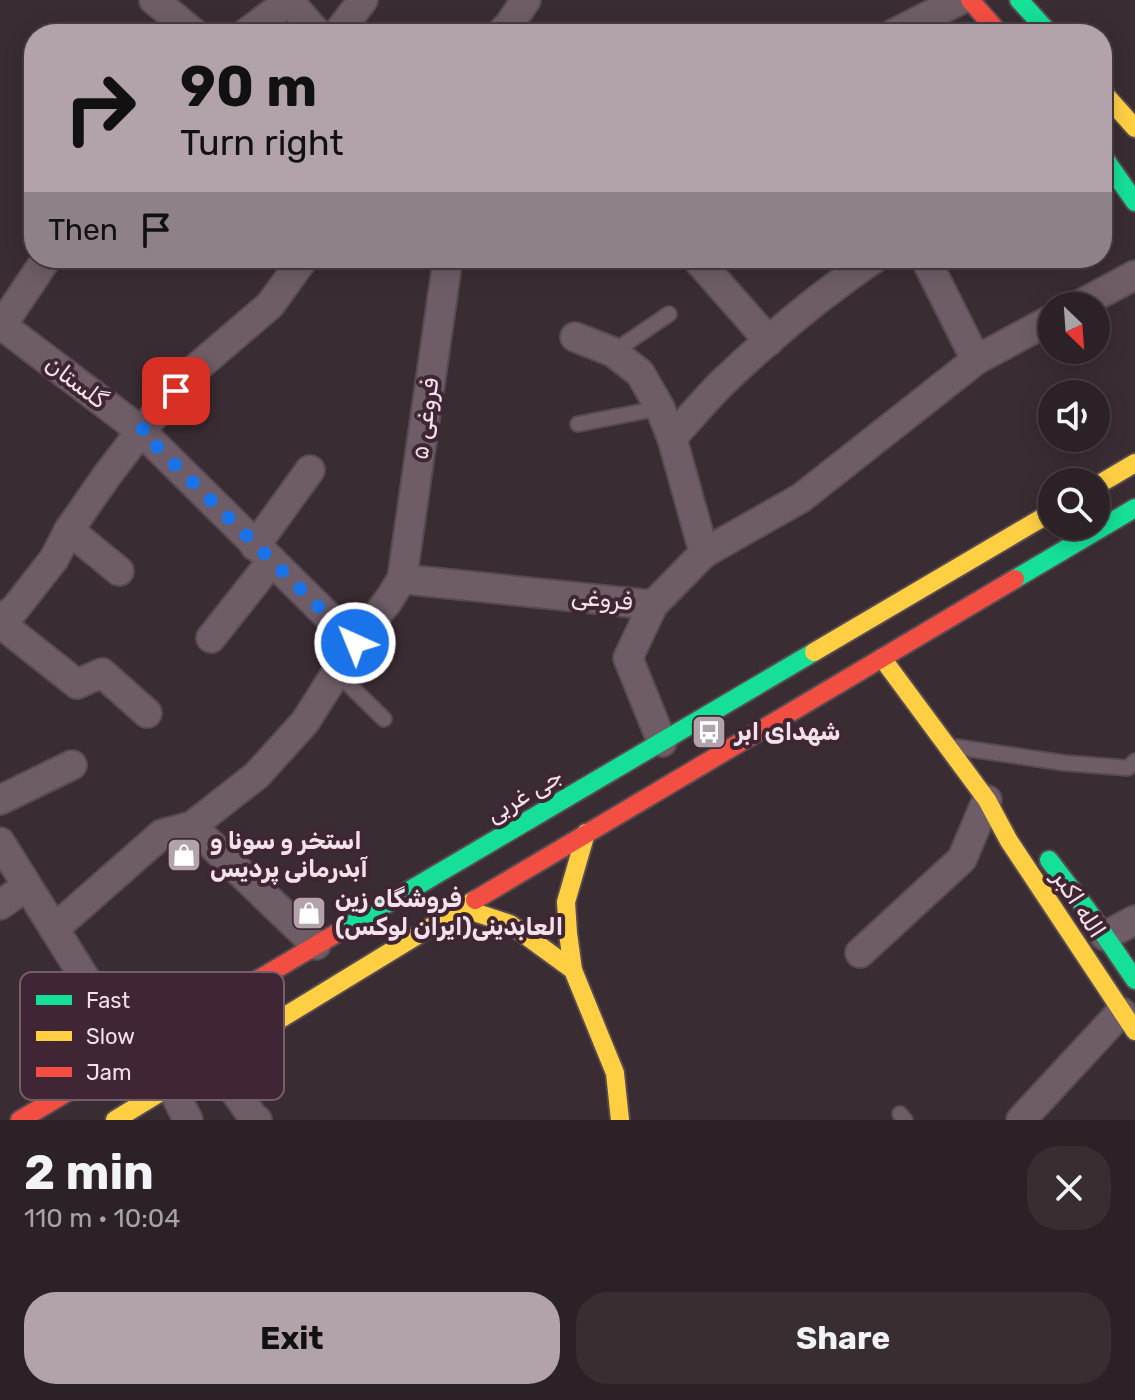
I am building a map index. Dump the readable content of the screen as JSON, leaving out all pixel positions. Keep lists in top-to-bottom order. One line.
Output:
{"streets":{"main road":["جی غربی","الله اکبر"],"street":["گلستان","فروغی ۵","فروغی"]},"crossings":[["فروغی ۵","فروغی"],["فروغی","جی غربی"]],"places":{"bus stop":["شهدای ابر"],"shop":["استخر و سونا و آبدرمانی پردیس","فروشگاه زین العابدینی(ایران لوکس)"]},"legend":["Fast","Slow","Jam"],"north":"bottom right","page":{"turn":["90 m","Turn right"],"then":"Then","heading":["2 min","110 m · 10:04"],"buttons":["Exit","Share"]}}
